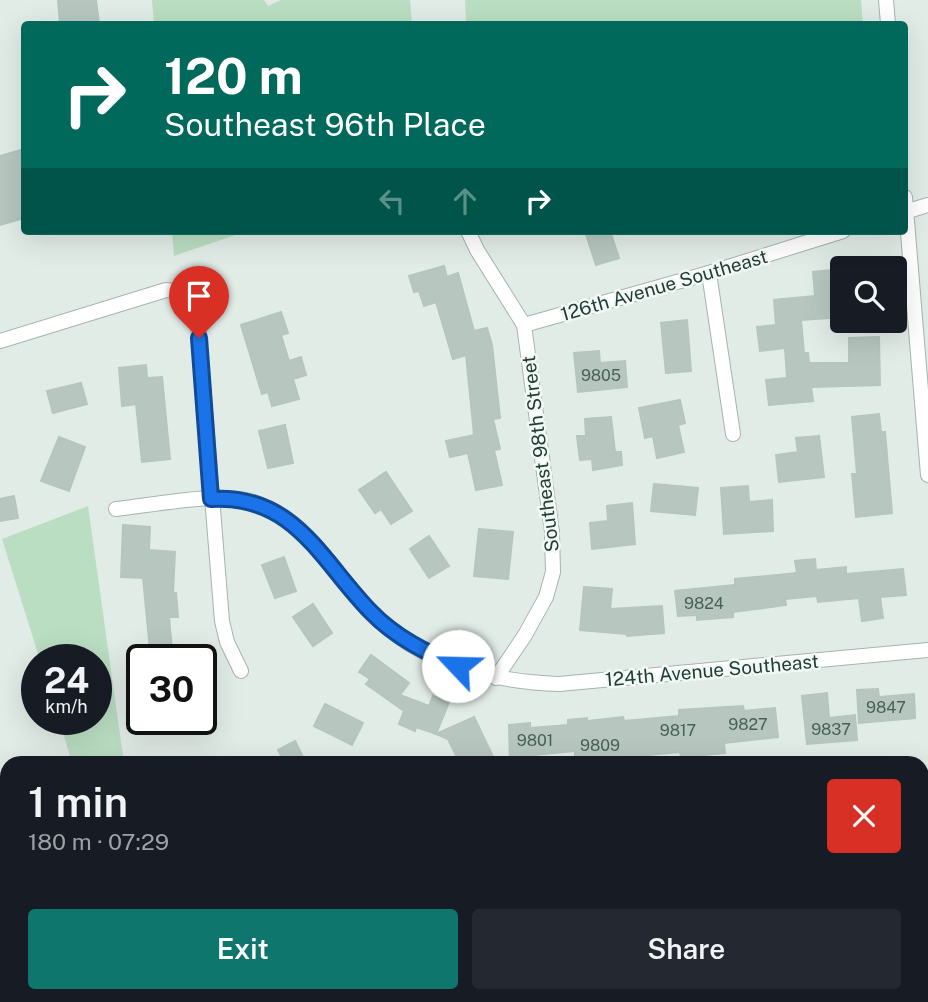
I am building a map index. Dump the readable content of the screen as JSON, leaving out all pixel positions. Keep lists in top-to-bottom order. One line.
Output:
{"streets":{"street":["126th Avenue Southeast","Southeast 98th Street","124th Avenue Southeast"]},"crossings":[["126th Avenue Southeast","Southeast 98th Street"],["Southeast 98th Street","124th Avenue Southeast"]],"house_numbers":["9805","9824","9847","9827","9837","9817","9801","9809"],"page":{"turn":["120 m","Southeast 96th Place"],"speed":"24 km/h","limit":"30","heading":["1 min","180 m · 07:29"],"buttons":["Exit","Share"]}}
